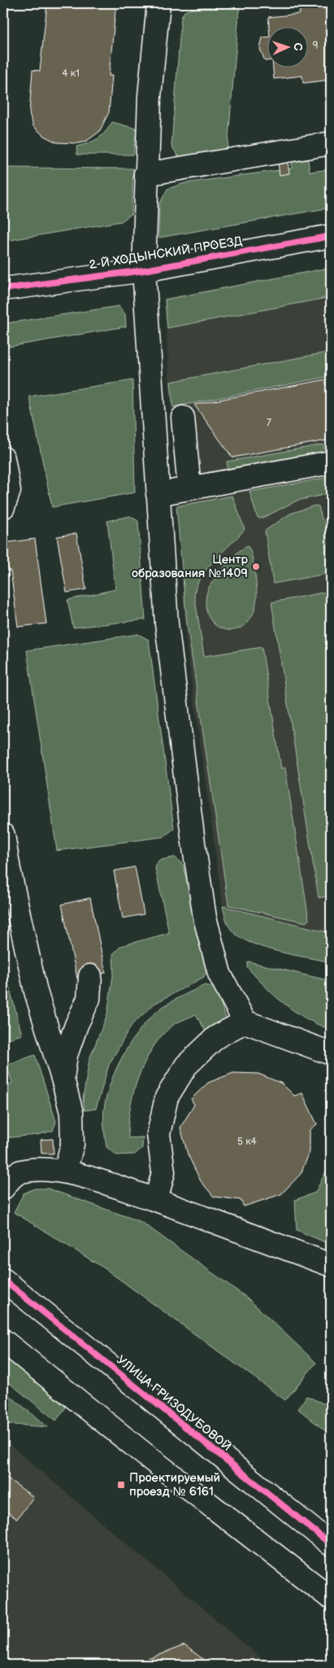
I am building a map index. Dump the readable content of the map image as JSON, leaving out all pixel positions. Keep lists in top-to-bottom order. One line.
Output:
{"streets":{"street":["2-Й ХОДЫНСКИЙ ПРОЕЗД","УЛИЦА ГРИЗОДУБОВОЙ"]},"places":{"other":["Центр образования №1409"],"transit":["Проектируемый проезд № 6161"]},"house_numbers":["9","4 к1","7","5 к4"],"north":"right"}
